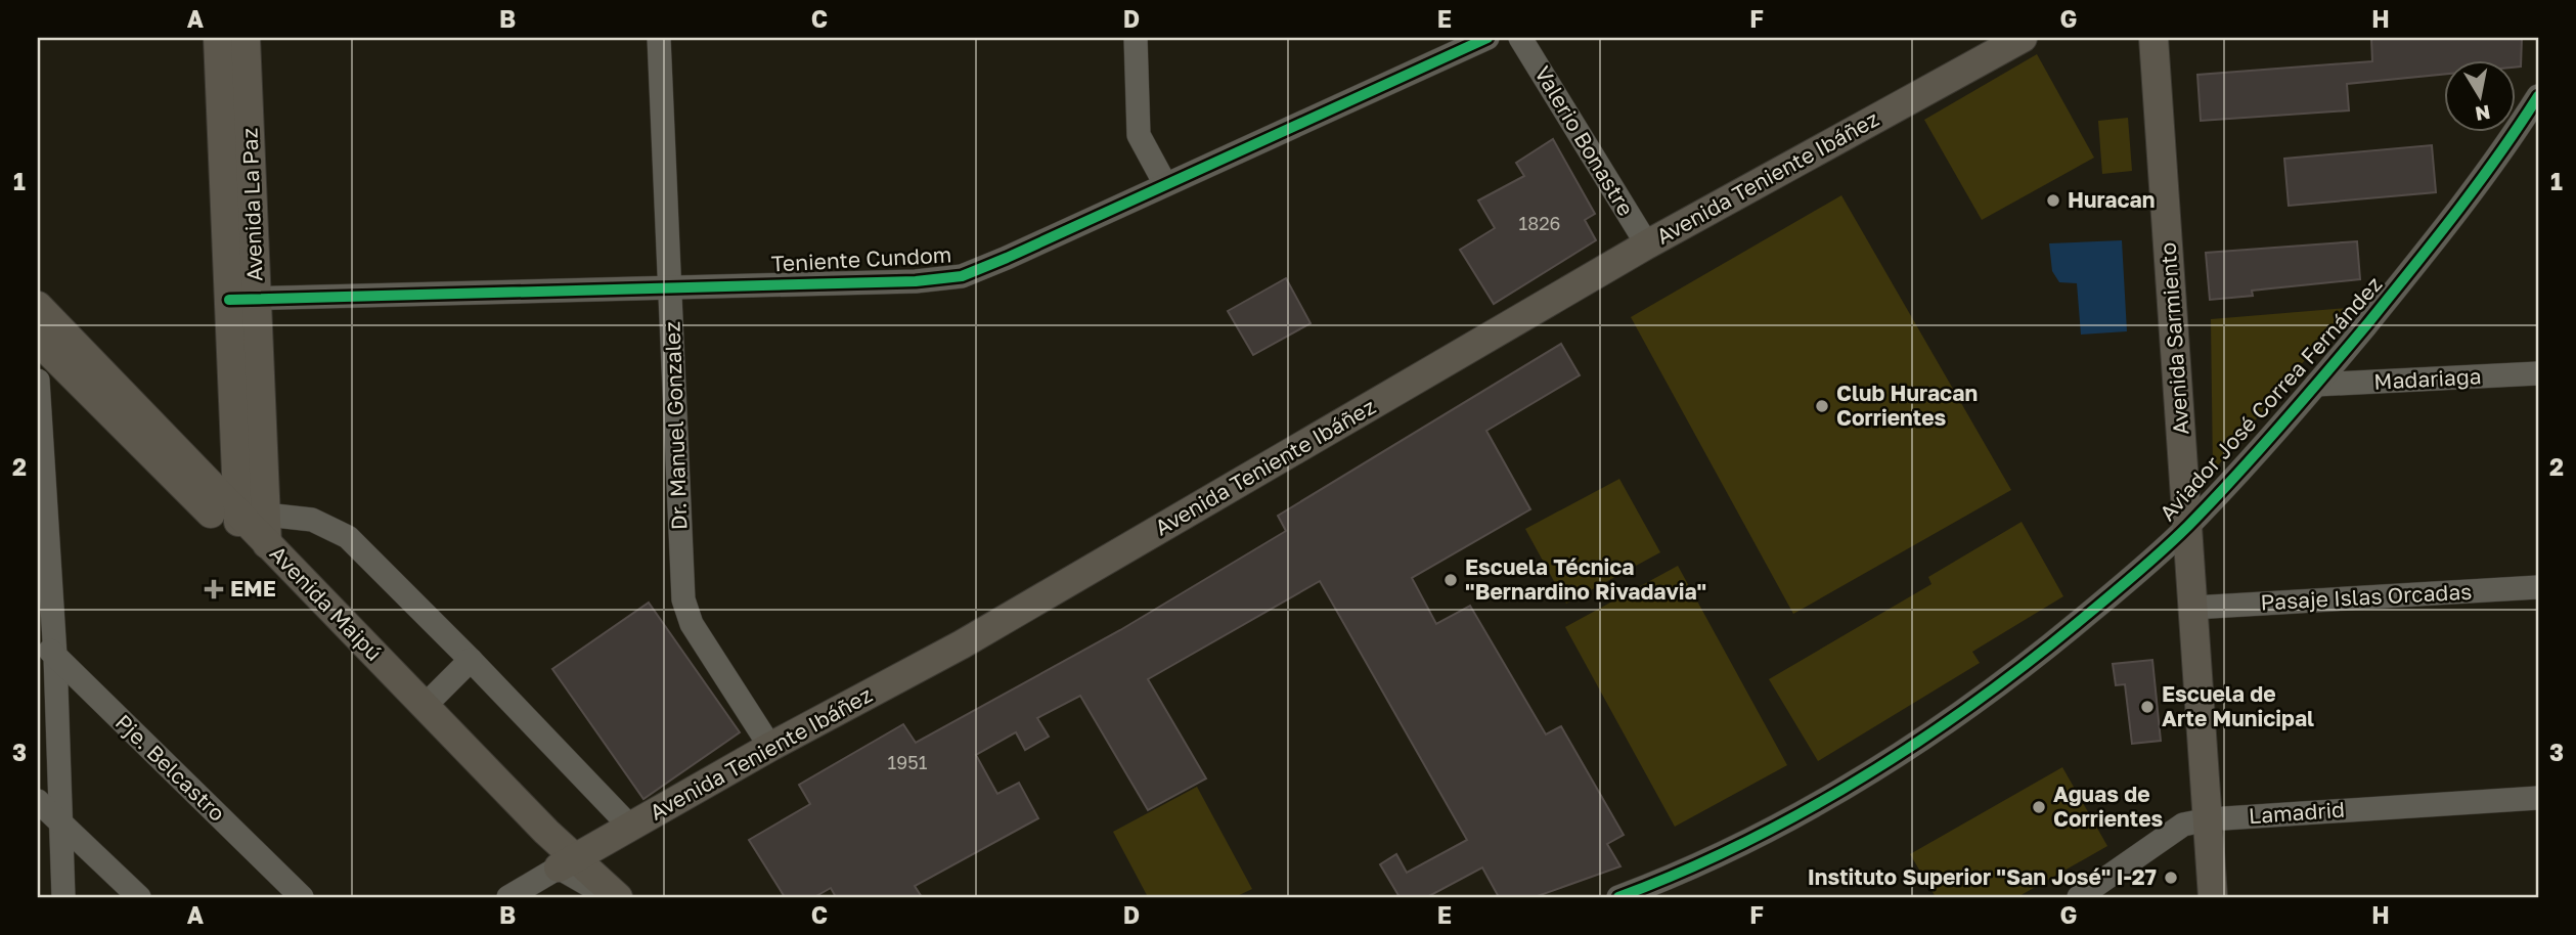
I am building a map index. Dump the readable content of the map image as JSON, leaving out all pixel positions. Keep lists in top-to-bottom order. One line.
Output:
{"streets":{"main road":["Avenida Teniente Ibáñez","Avenida La Paz","Avenida Sarmiento","Avenida Maipú"],"street":["Valerio Bonastre","Teniente Cundom","Madariaga","Aviador José Correa Fernández","Dr. Manuel Gonzalez","Pasaje Islas Orcadas","Pje. Belcastro","Lamadrid"]},"crossings":[["Valerio Bonastre","Avenida Teniente Ibáñez"],["Avenida Teniente Ibáñez","Dr. Manuel Gonzalez"],["Avenida Teniente Ibáñez","Avenida Maipú"],["Avenida La Paz","Teniente Cundom"],["Avenida La Paz","Avenida Maipú"],["Teniente Cundom","Dr. Manuel Gonzalez"],["Avenida Sarmiento","Aviador José Correa Fernández"],["Avenida Sarmiento","Pasaje Islas Orcadas"],["Avenida Sarmiento","Lamadrid"],["Madariaga","Aviador José Correa Fernández"]],"places":{"other":["Huracan","Club Huracan Corrientes","Escuela Técnica \"Bernardino Rivadavia\"","Escuela de Arte Municipal","Aguas de Corrientes","Instituto Superior \"San José\" I-27"],"health":["EME"]},"house_numbers":["1826","1951"],"north":"bottom","grid":{"columns":["A","B","C","D","E","F","G","H"],"rows":["1","2","3"]}}
